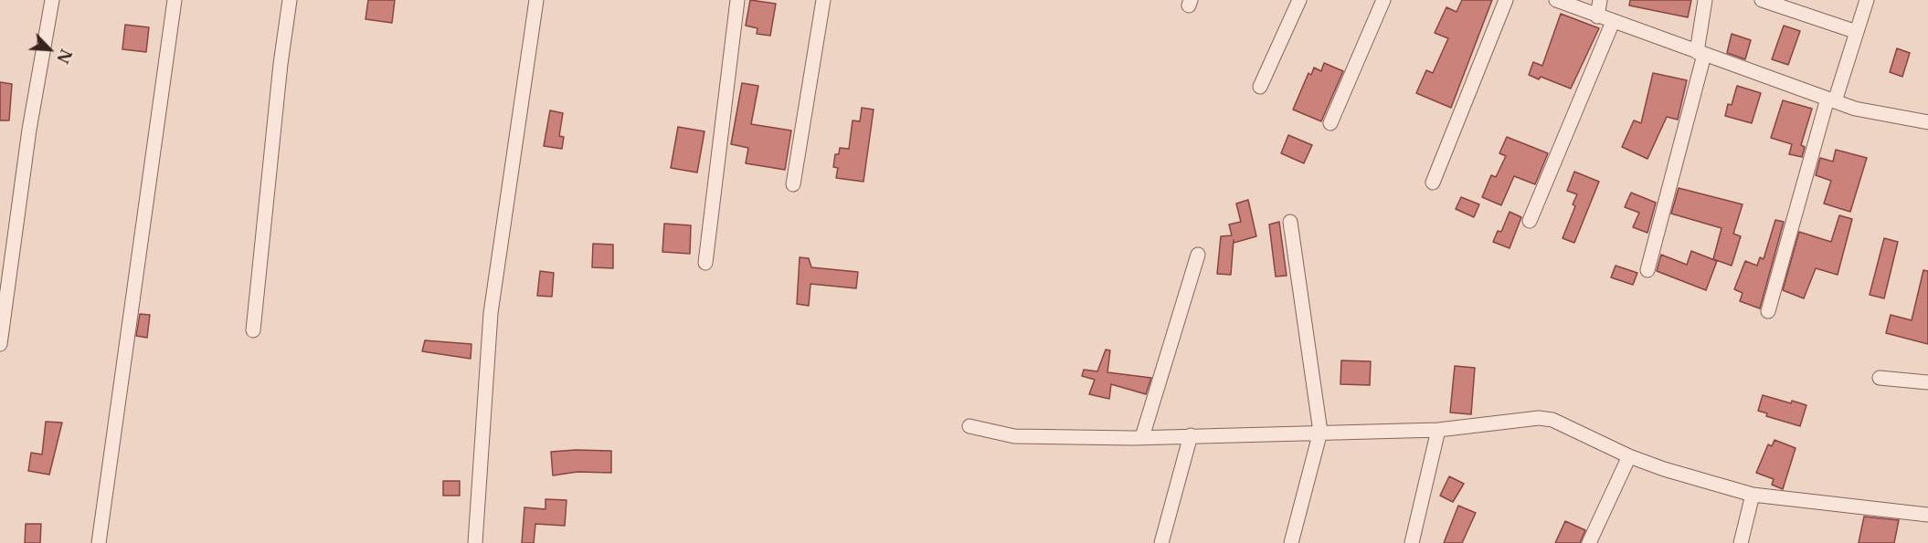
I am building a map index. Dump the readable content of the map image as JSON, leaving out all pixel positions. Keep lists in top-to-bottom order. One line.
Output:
{"north":"bottom right"}
